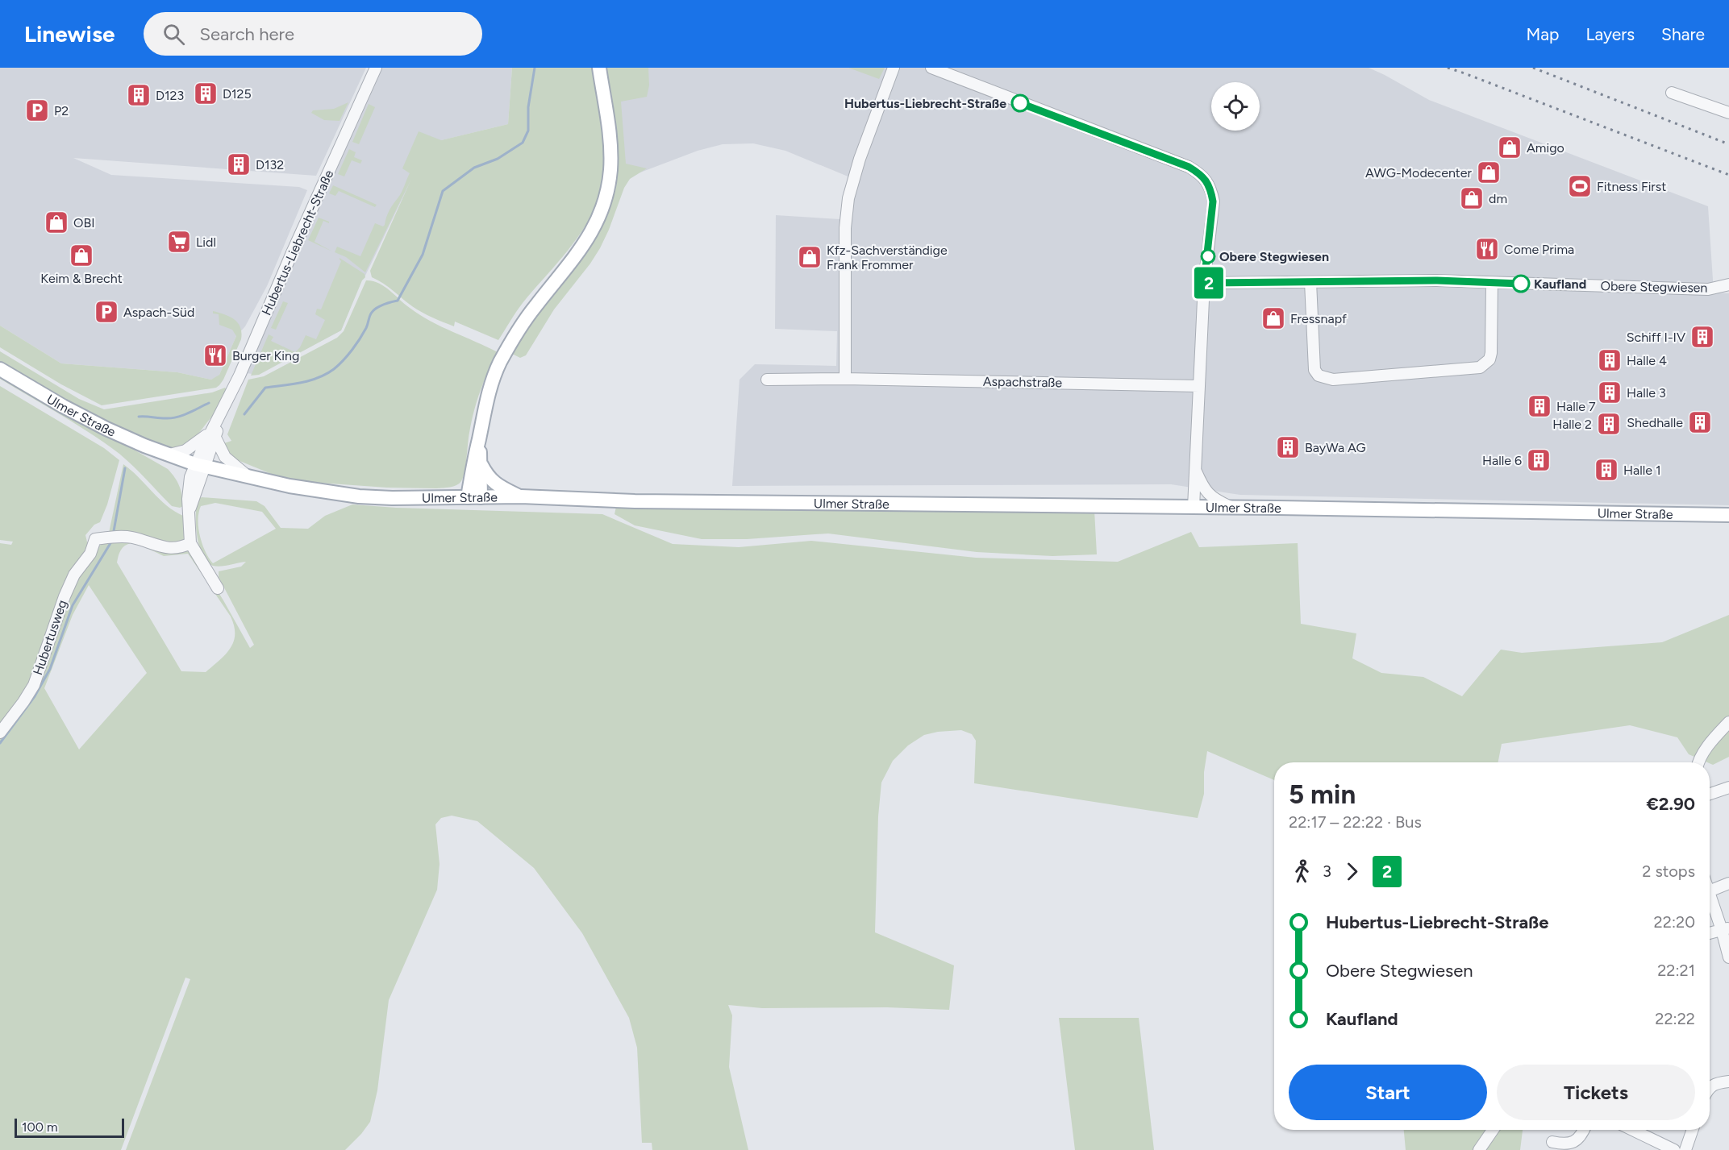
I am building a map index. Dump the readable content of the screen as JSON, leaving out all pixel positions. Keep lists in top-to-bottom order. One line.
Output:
{"streets":{"main road":["Ulmer Straße"],"street":["Hubertus-Liebrecht-Straße","Obere Stegwiesen","Aspachstraße","Hubertusweg"]},"crossings":[["Hubertus-Liebrecht-Straße","Ulmer Straße"],["Hubertus-Liebrecht-Straße","Hubertusweg"]],"places":{"building":["D125","D123","D132","Schiff I-IV","Halle 4","Halle 3","Halle 7","Shedhalle","Halle 2","BayWa AG","Halle 6","Halle 1"],"other":["Hubertus-Liebrecht-Straße","Obere Stegwiesen","Kaufland"],"parking":["P2","Aspach-Süd"],"shop":["Amigo","AWG-Modecenter","dm","OBI","Keim & Brecht","Kfz-Sachverständige Frank Frommer","Fressnapf"],"sports":["Fitness First"],"supermarket":["Lidl"],"restaurant":["Come Prima","Burger King"]},"lines":["bus line 2"],"scale_bar":"100 m","page":{"header":"Linewise","search":"Search here","nav":["Map","Layers","Share"],"on_map":"2","heading":["5 min","22:17 – 22:22 · Bus","€2.90"],"legs":["3","2","2 stops"],"list":[{"name":"Hubertus-Liebrecht-Straße","value":"22:20"},{"name":"Obere Stegwiesen","value":"22:21"},{"name":"Kaufland","value":"22:22"}],"buttons":["Start","Tickets"],"scale":"100 m"}}
